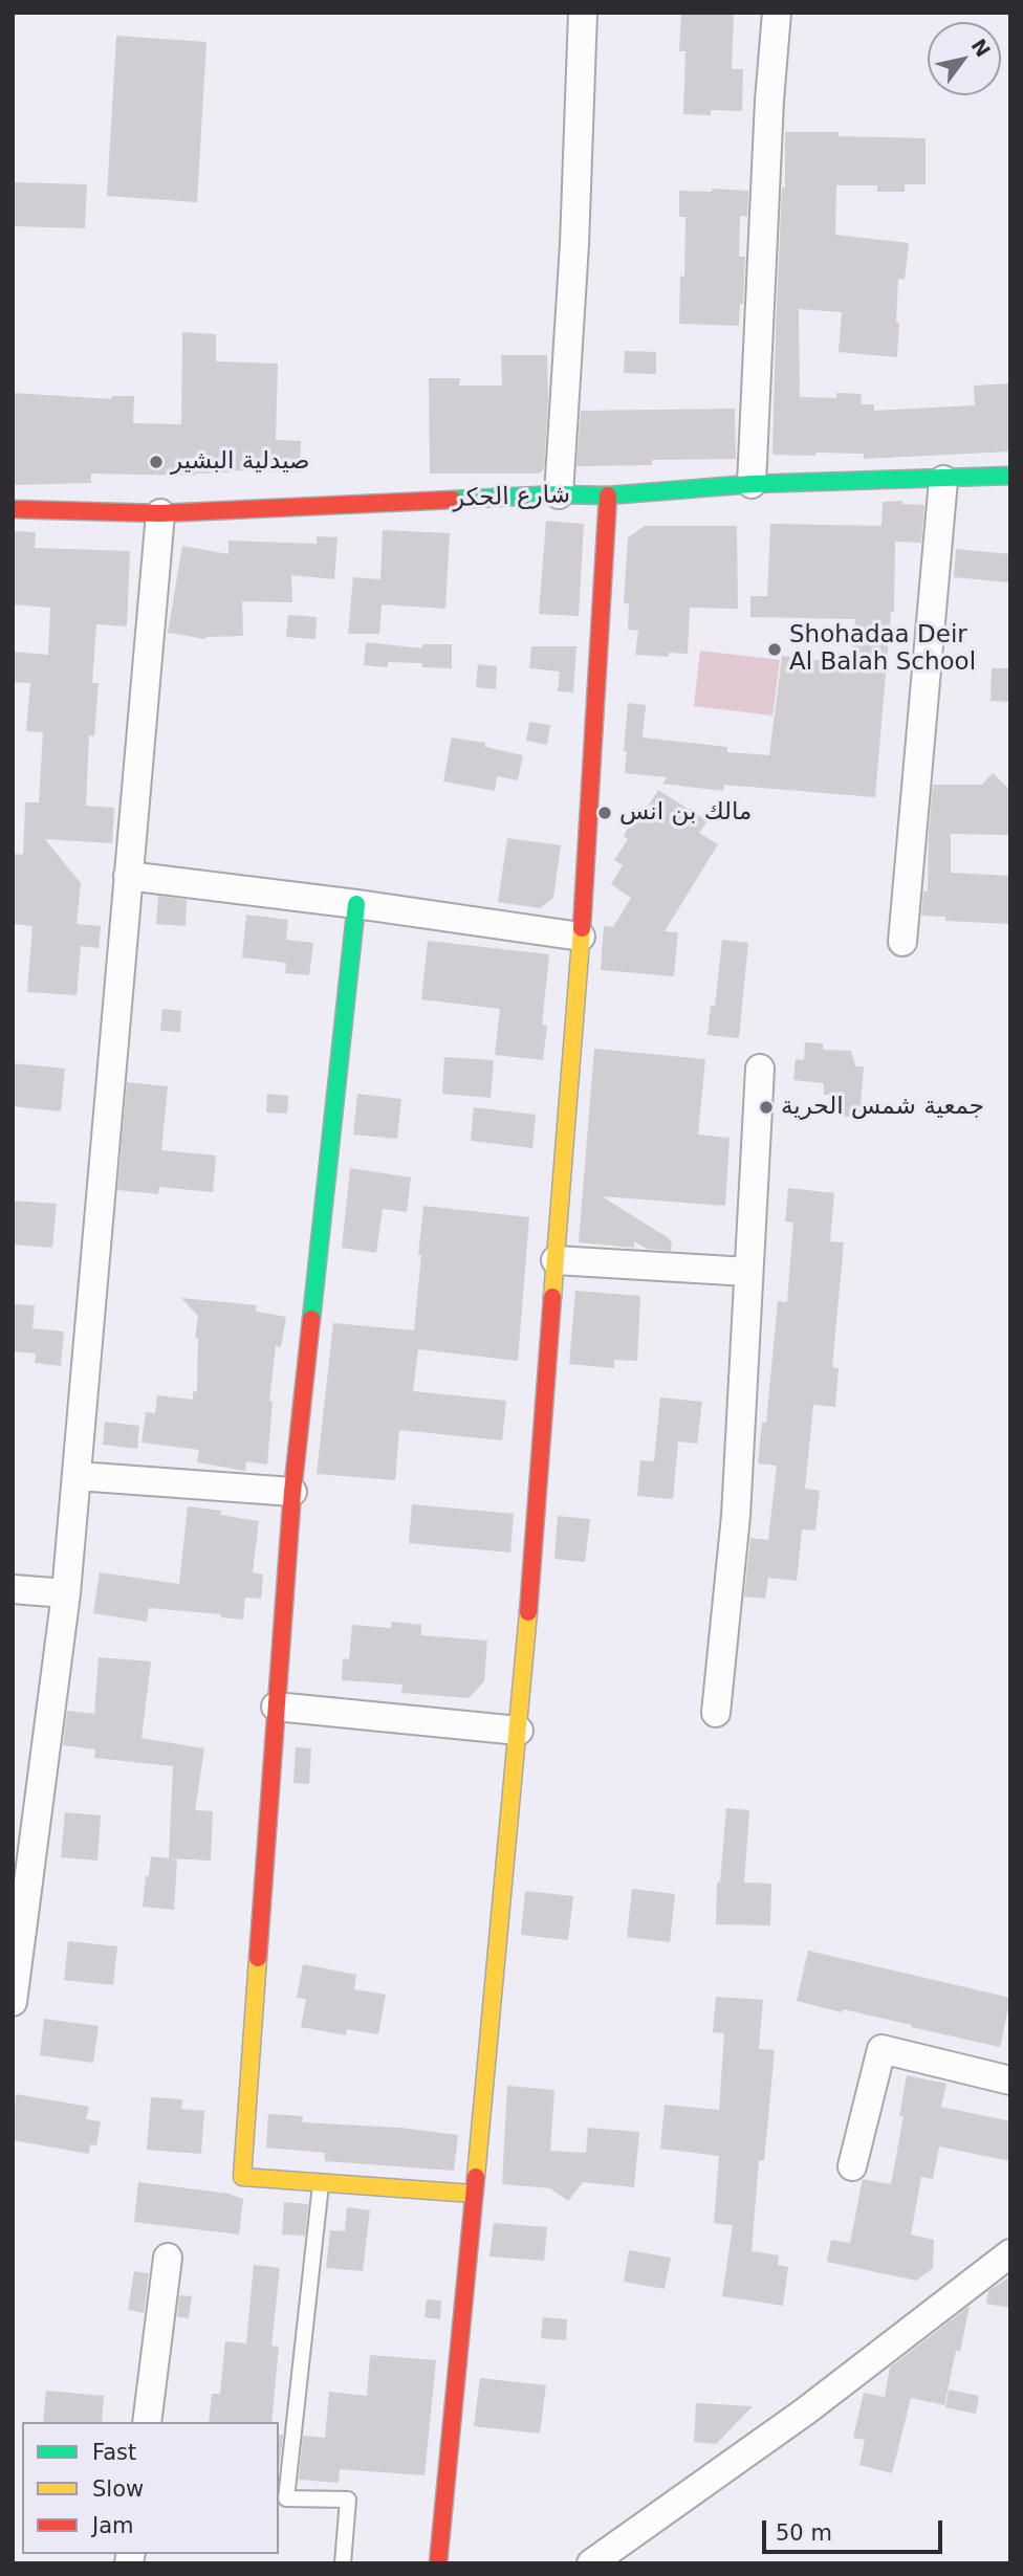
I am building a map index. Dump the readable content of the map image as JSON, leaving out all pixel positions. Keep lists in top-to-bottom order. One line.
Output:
{"streets":{"street":["شارع الحكر"]},"places":["صيدلية البشير","Shohadaa Deir Al Balah School","مالك بن انس","جمعية شمس الحرية"],"legend":["Fast","Slow","Jam"],"scale_bar":"50 m","north":"top right"}
